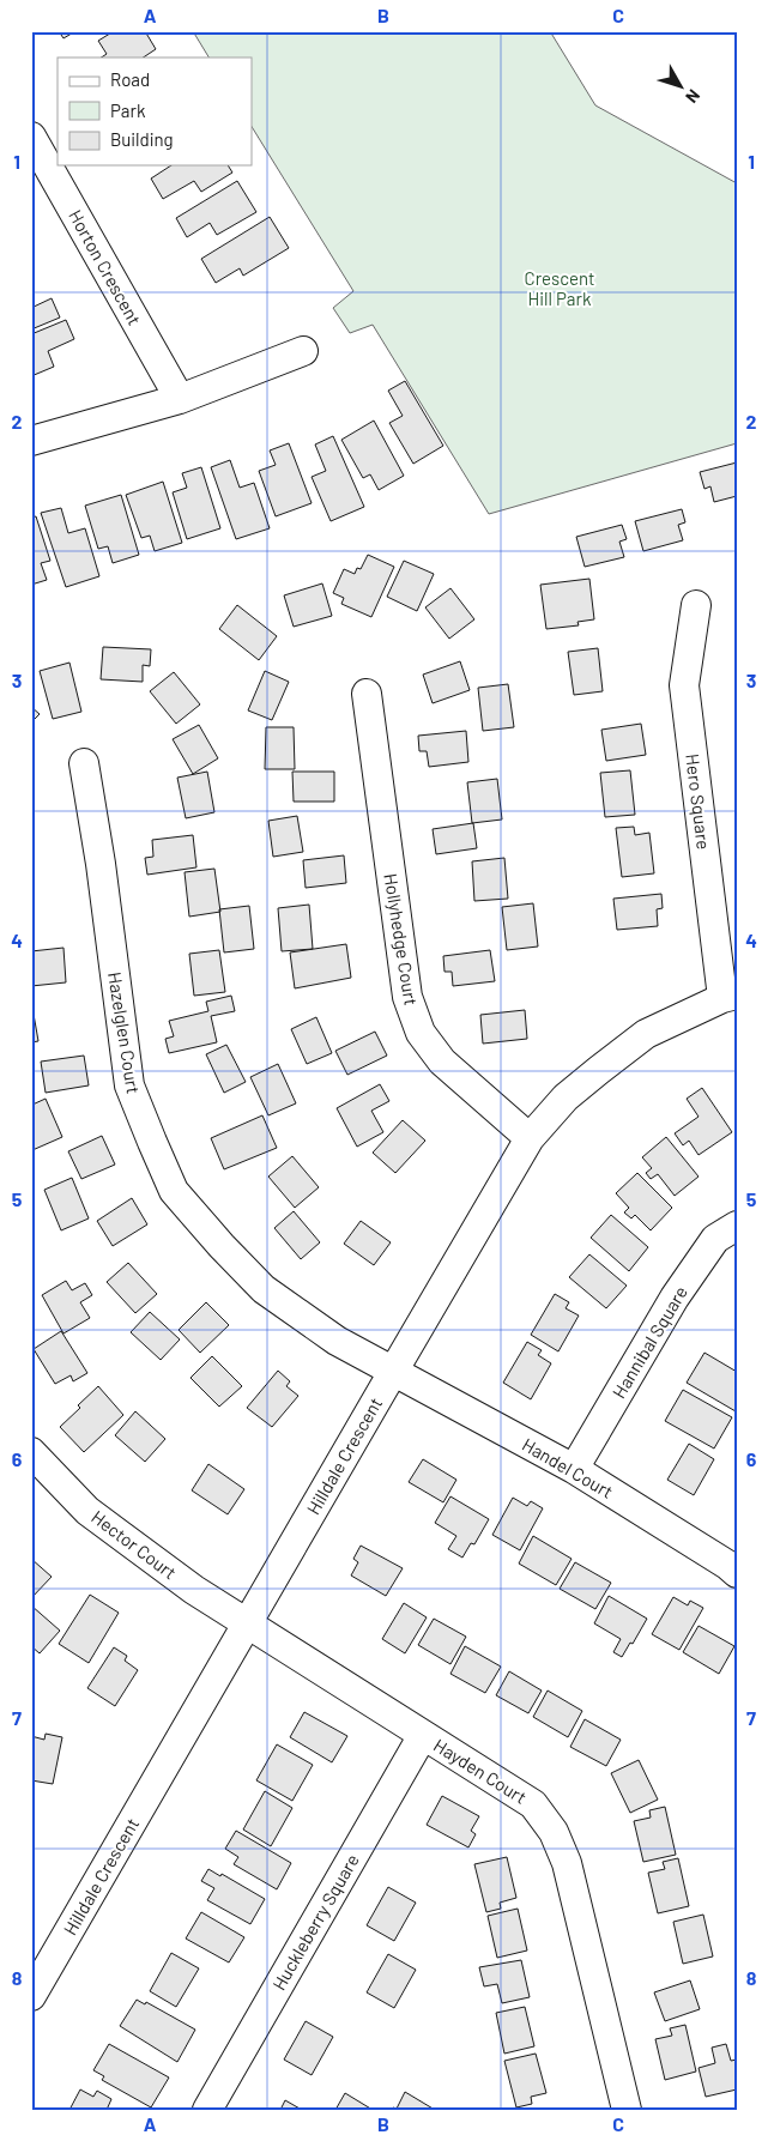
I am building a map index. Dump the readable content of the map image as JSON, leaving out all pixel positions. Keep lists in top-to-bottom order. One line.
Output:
{"streets":{"street":["Horton Crescent","Hero Square","Hollyhedge Court","Hazelglen Court","Hannibal Square","Hilldale Crescent","Handel Court","Hector Court","Hayden Court","Huckleberry Square"]},"crossings":[["Hero Square","Hilldale Crescent"],["Hollyhedge Court","Hilldale Crescent"],["Hazelglen Court","Hilldale Crescent"],["Hazelglen Court","Handel Court"],["Hannibal Square","Handel Court"],["Hilldale Crescent","Handel Court"],["Hilldale Crescent","Hector Court"],["Hilldale Crescent","Hayden Court"],["Hector Court","Hayden Court"],["Hayden Court","Huckleberry Square"]],"parks":["Crescent Hill Park"],"legend":["Road","Park","Building"],"north":"bottom right","grid":{"columns":["A","B","C"],"rows":["1","2","3","4","5","6","7","8"]}}
